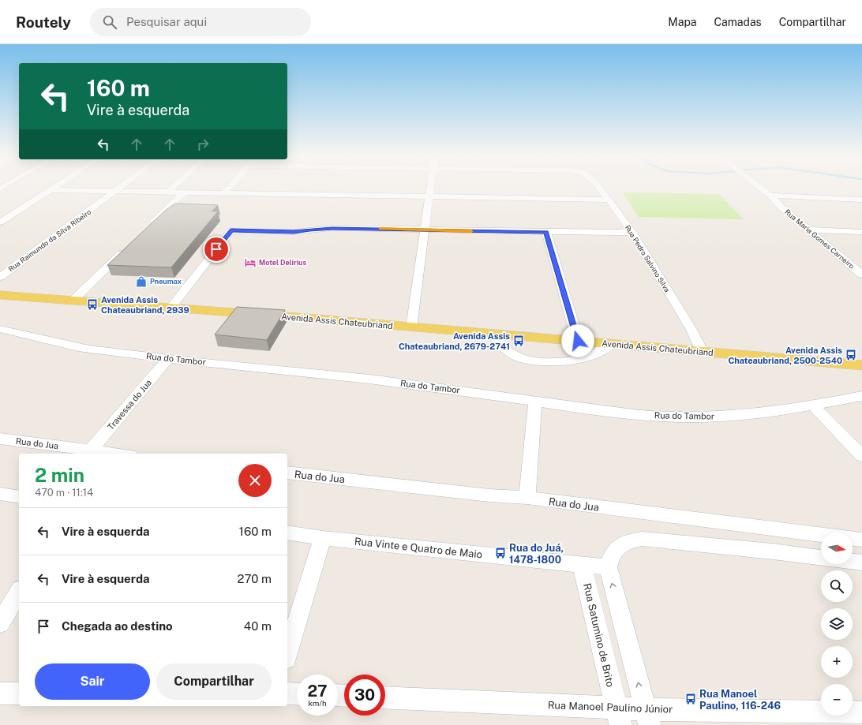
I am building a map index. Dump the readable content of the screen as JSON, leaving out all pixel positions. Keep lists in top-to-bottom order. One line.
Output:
{"streets":{"main road":["Avenida Assis Chateubriand"],"street":["Rua Maria Gomes Carneiro","Rua Raimundo da Silva Ribeiro","Rua Pedro Salvino Silva","Rua do Tambor","Travessa do Jua","Rua do Jua","Rua Vinte e Quatro de Maio","Rua Satumino de Brito","Rua Manoel Paulino Júnior"]},"crossings":[["Rua Pedro Salvino Silva","Avenida Assis Chateubriand"],["Rua do Tambor","Travessa do Jua"],["Travessa do Jua","Rua do Jua"],["Rua Vinte e Quatro de Maio","Rua Satumino de Brito"],["Rua Satumino de Brito","Rua Manoel Paulino Júnior"]],"places":{"hotel":["Motel Delírius"],"shop":["Pneumax"],"bus stop":["Avenida Assis Chateaubriand, 2939","Avenida Assis Chateaubriand, 2679-2741","Avenida Assis Chateaubriand, 2500-2540","Rua do Juá, 1478-1800","Rua Manoel Paulino, 116-246"]},"north":"right","page":{"header":"Routely","search":"Pesquisar aqui","nav":["Mapa","Camadas","Compartilhar"],"turn":["160 m","Vire à esquerda"],"heading":["2 min","470 m · 11:14"],"list":[{"name":"Vire à esquerda","value":"160 m"},{"name":"Vire à esquerda","value":"270 m"},{"name":"Chegada ao destino","value":"40 m"}],"map_buttons":["+","−"],"buttons":["Sair","Compartilhar"],"speed":"27 km/h","limit":"30"}}
